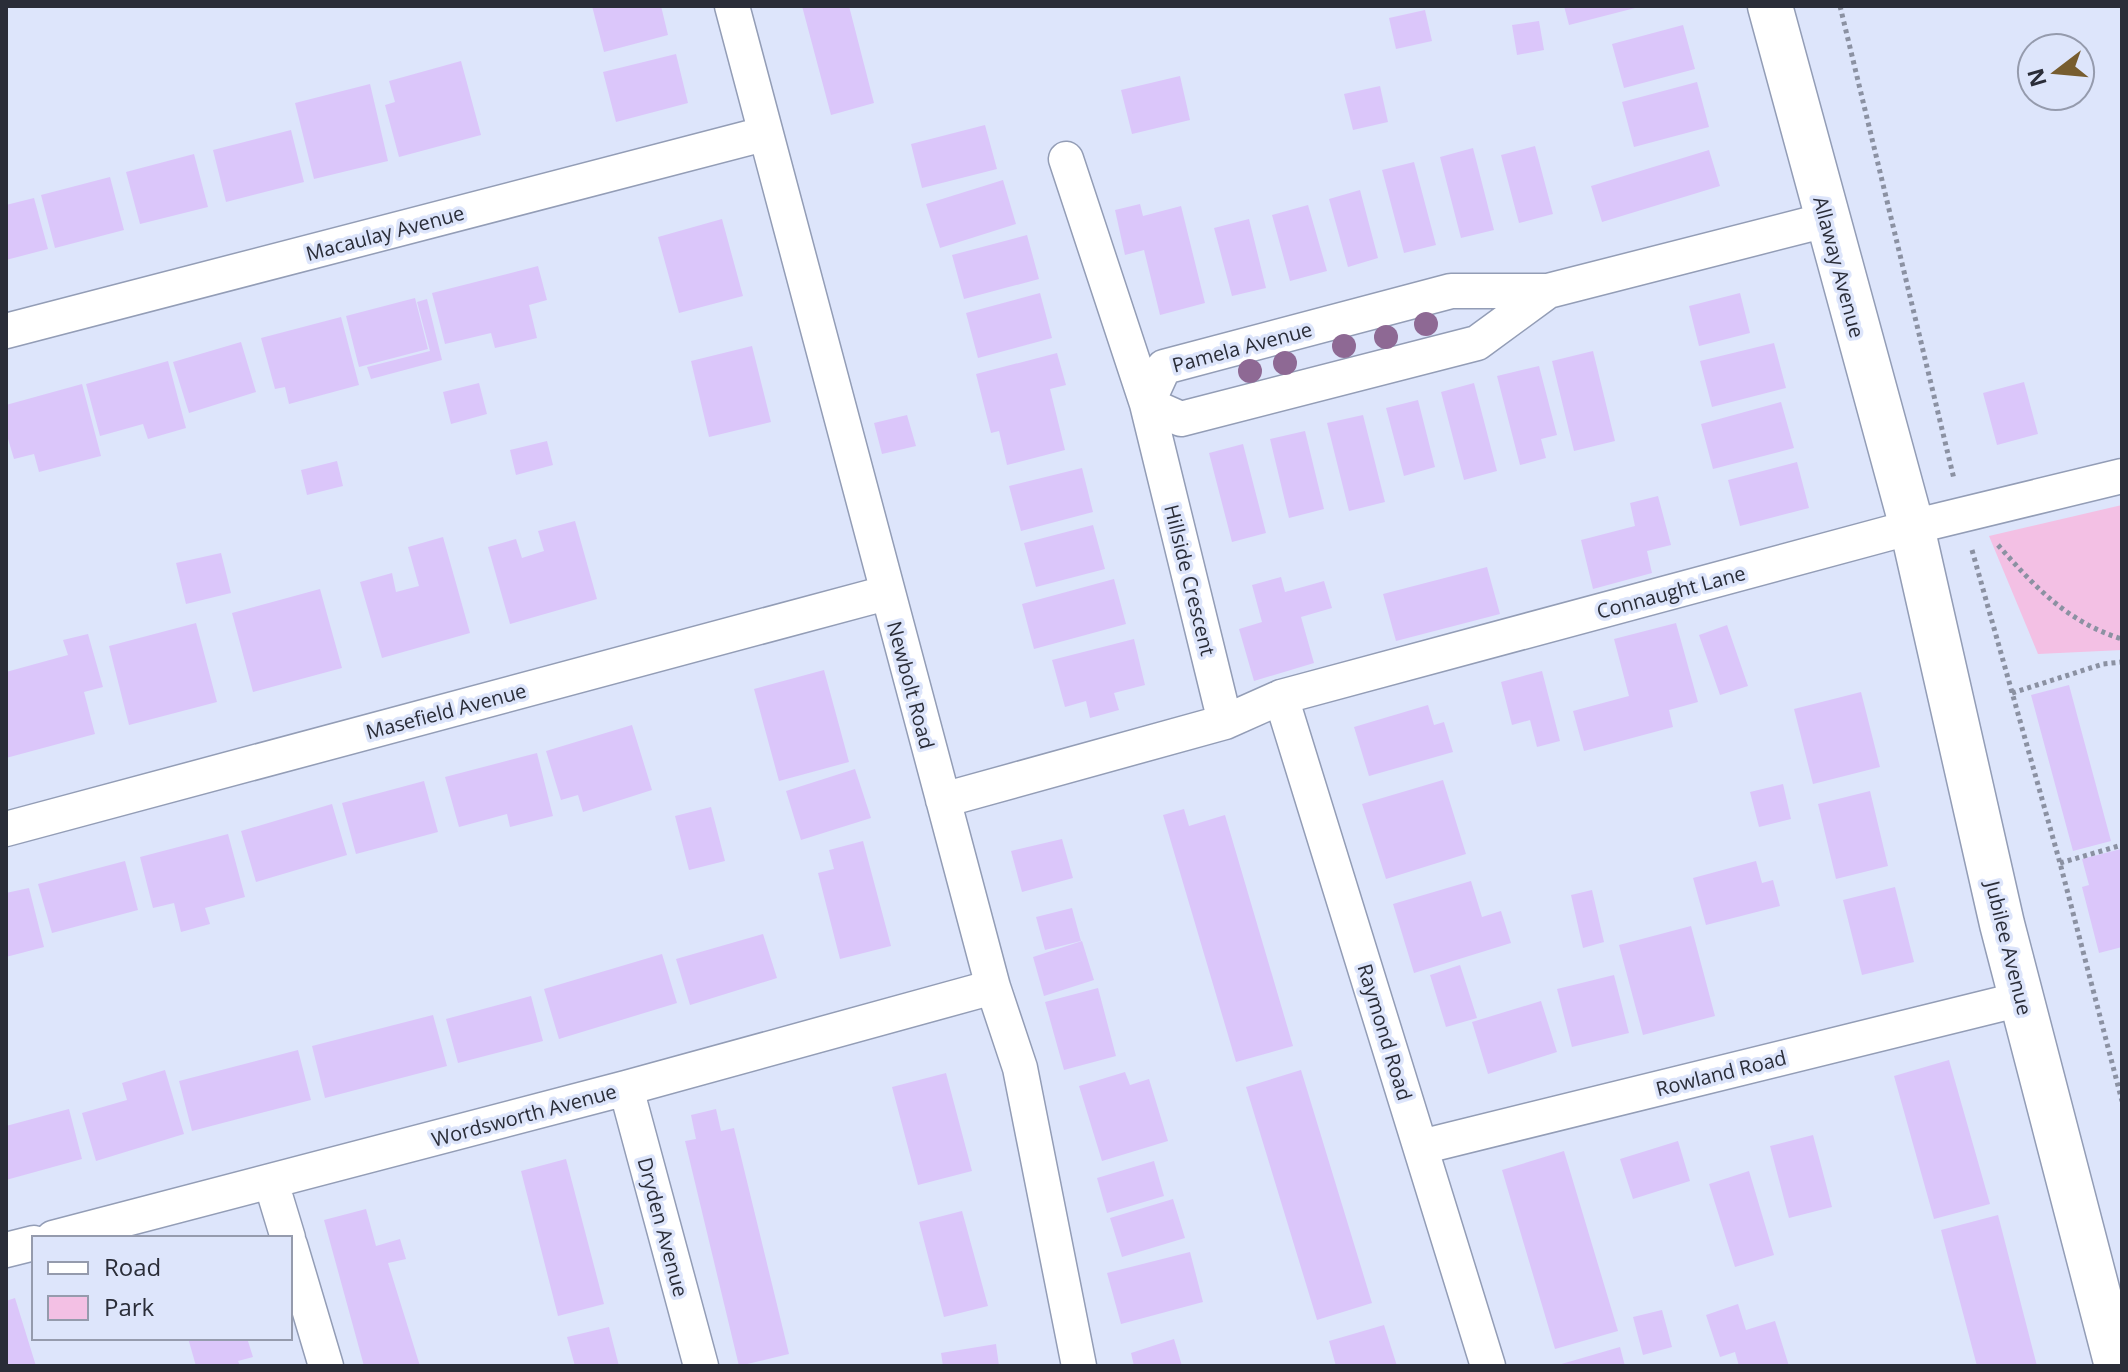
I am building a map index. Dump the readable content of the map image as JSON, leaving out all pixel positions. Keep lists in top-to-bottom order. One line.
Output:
{"streets":{"street":["Macaulay Avenue","Allaway Avenue","Pamela Avenue","Hillside Crescent","Connaught Lane","Newbolt Road","Masefield Avenue","Jubilee Avenue","Raymond Road","Rowland Road","Wordsworth Avenue","Dryden Avenue"]},"crossings":[["Macaulay Avenue","Newbolt Road"],["Allaway Avenue","Pamela Avenue"],["Allaway Avenue","Connaught Lane"],["Allaway Avenue","Jubilee Avenue"],["Pamela Avenue","Hillside Crescent"],["Hillside Crescent","Connaught Lane"],["Connaught Lane","Jubilee Avenue"],["Connaught Lane","Raymond Road"],["Newbolt Road","Masefield Avenue"],["Newbolt Road","Wordsworth Avenue"],["Jubilee Avenue","Rowland Road"],["Raymond Road","Rowland Road"],["Wordsworth Avenue","Dryden Avenue"]],"legend":["Road","Park"],"north":"left"}
